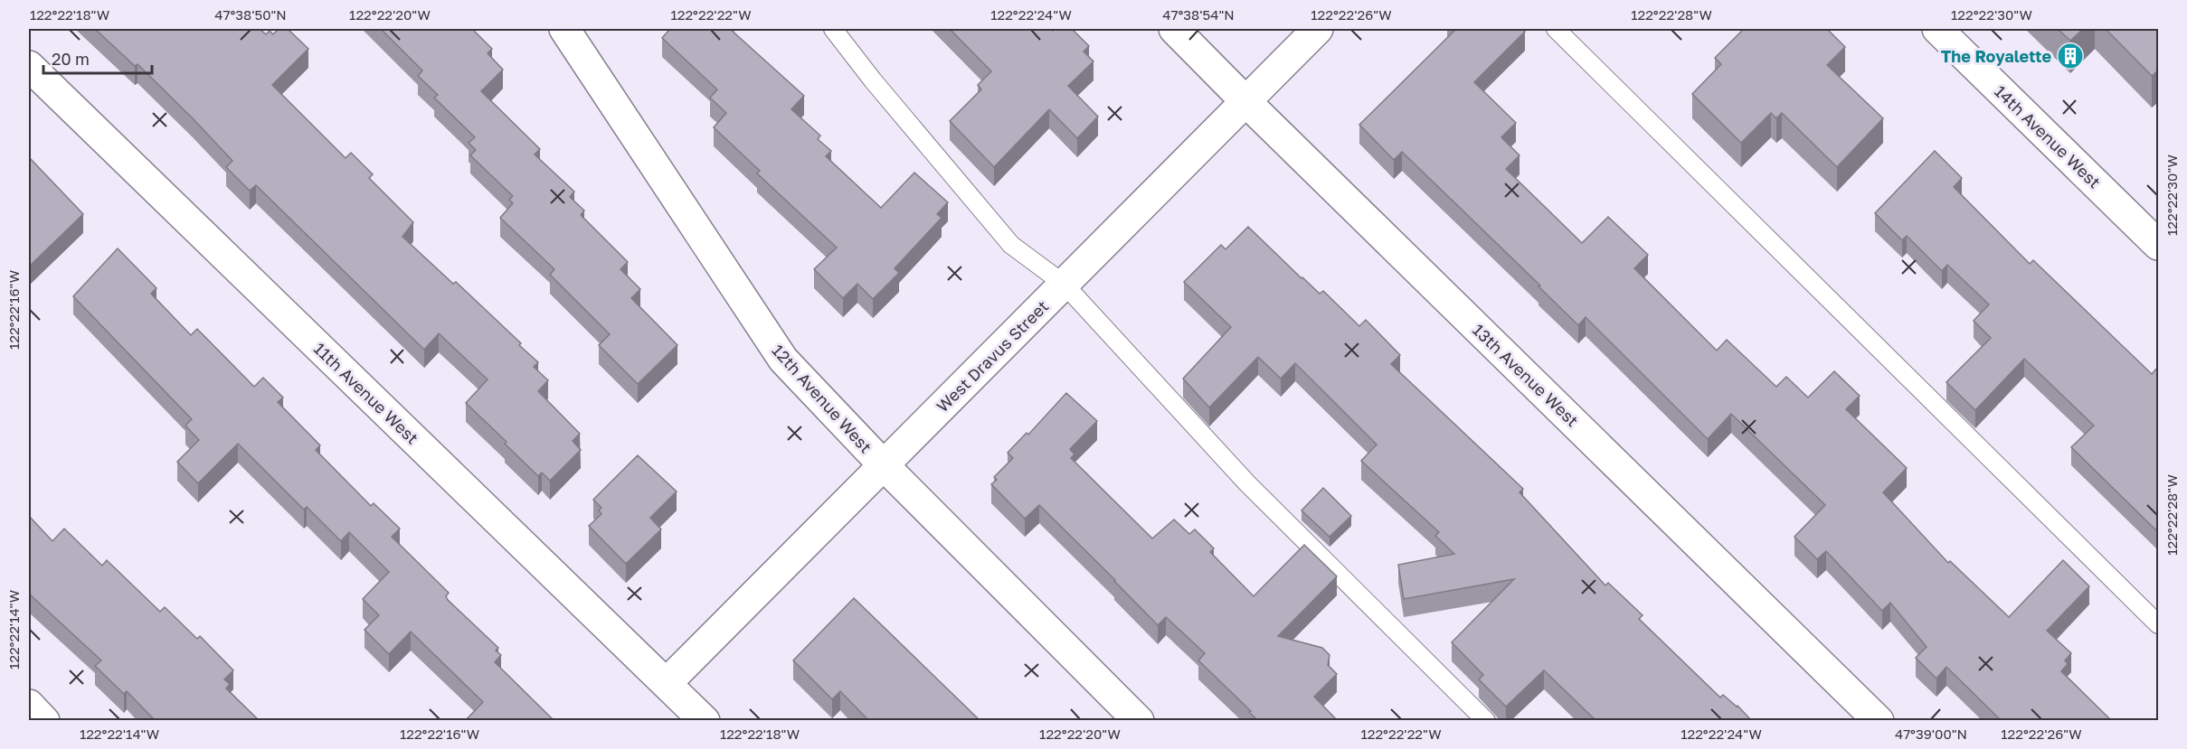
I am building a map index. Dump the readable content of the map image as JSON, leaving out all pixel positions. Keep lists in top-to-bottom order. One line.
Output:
{"streets":{"street":["14th Avenue West","West Dravus Street","13th Avenue West","11th Avenue West","12th Avenue West"]},"crossings":[["West Dravus Street","13th Avenue West"],["West Dravus Street","11th Avenue West"],["West Dravus Street","12th Avenue West"]],"places":{"building":["The Royalette"]},"scale_bar":"20 m","coordinates":["122°22'18\"W","47°38'50\"N","122°22'20\"W","122°22'22\"W","122°22'24\"W","47°38'54\"N","122°22'26\"W","122°22'28\"W","122°22'30\"W","122°22'16\"W","122°22'14\"W","47°39'00\"N"]}
